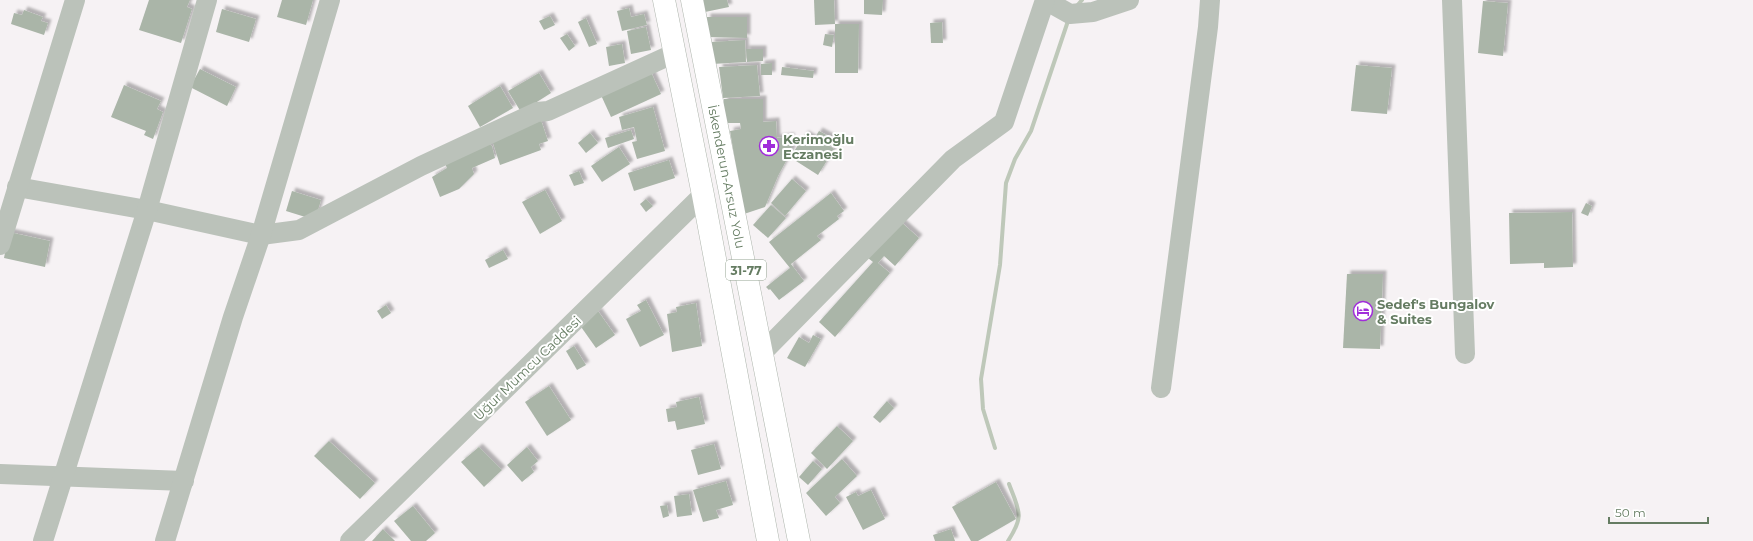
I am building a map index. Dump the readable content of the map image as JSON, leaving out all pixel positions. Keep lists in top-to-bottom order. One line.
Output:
{"streets":{"main road":["İskenderun-Arsuz Yolu","31-77"],"street":["Uğur Mumcu Caddesi"]},"crossings":[["İskenderun-Arsuz Yolu","Uğur Mumcu Caddesi"]],"places":{"pharmacy":["Kerimoğlu Eczanesi"],"hotel":["Sedef's Bungalov & Suites"]},"scale_bar":"50 m"}
